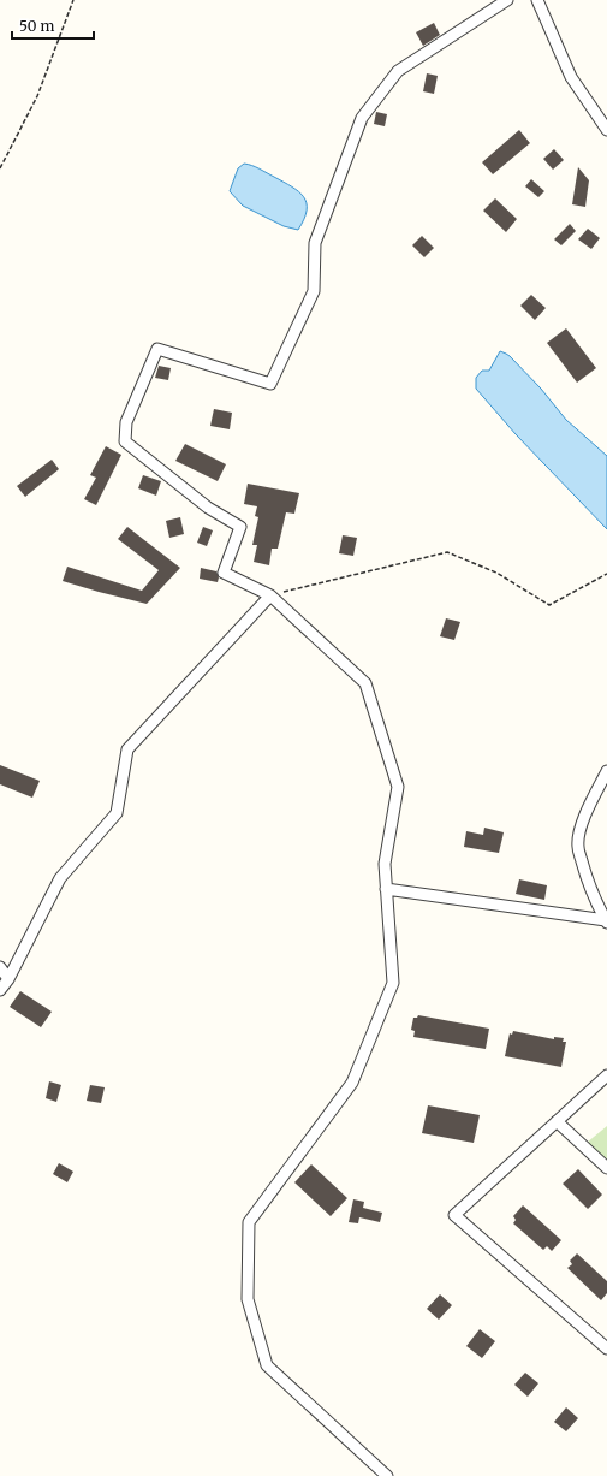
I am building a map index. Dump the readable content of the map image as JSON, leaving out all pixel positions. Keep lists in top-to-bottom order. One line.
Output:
{"scale_bar":"50 m"}
